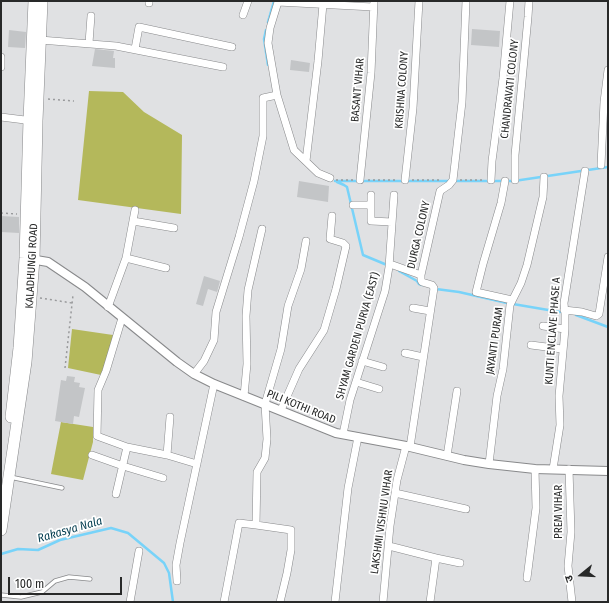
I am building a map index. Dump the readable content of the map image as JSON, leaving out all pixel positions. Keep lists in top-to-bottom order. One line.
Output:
{"streets":{"main road":["KALADHUNGI ROAD"],"street":["CHANDRAVATI COLONY","BASANT VIHAR","KRISHNA COLONY","DURGA COLONY","KUNTI ENCLAVE PHASE A","SHYAM GARDEN PURVA (EAST)","JAYANTI PURAM","PILI KOTHI ROAD","PREM VIHAR","LAKSHMI VISHNU VIHAR"]},"crossings":[["DURGA COLONY","PILI KOTHI ROAD"],["DURGA COLONY","LAKSHMI VISHNU VIHAR"],["KALADHUNGI ROAD","PILI KOTHI ROAD"],["KUNTI ENCLAVE PHASE A","PILI KOTHI ROAD"],["SHYAM GARDEN PURVA (EAST)","PILI KOTHI ROAD"],["JAYANTI PURAM","PILI KOTHI ROAD"],["PILI KOTHI ROAD","PREM VIHAR"],["PILI KOTHI ROAD","LAKSHMI VISHNU VIHAR"]],"water":["Rakasya Nala"],"scale_bar":"100 m","north":"left"}
